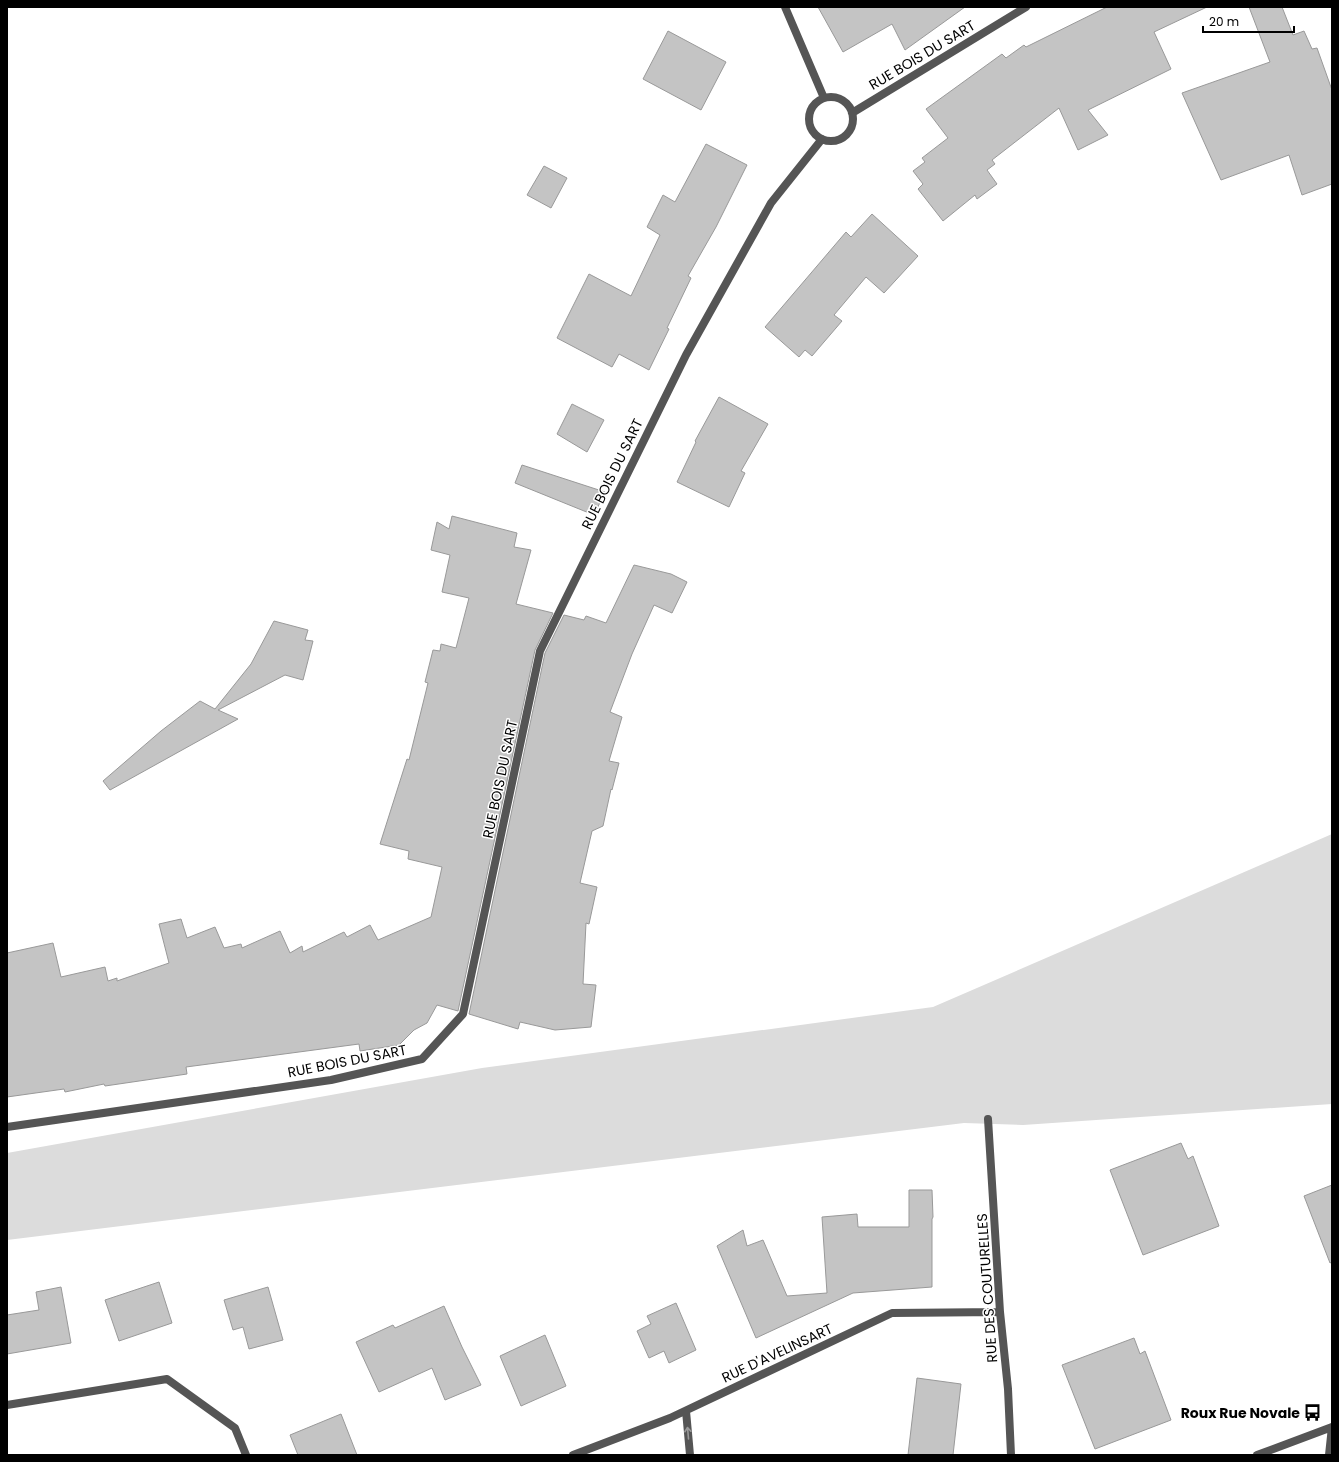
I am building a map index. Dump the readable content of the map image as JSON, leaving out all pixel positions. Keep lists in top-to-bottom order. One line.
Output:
{"streets":{"street":["RUE BOIS DU SART","RUE DES COUTURELLES","RUE D'AVELINSART"]},"crossings":[["RUE DES COUTURELLES","RUE D'AVELINSART"]],"places":{"bus stop":["Roux Rue Novale"]},"scale_bar":"20 m"}
